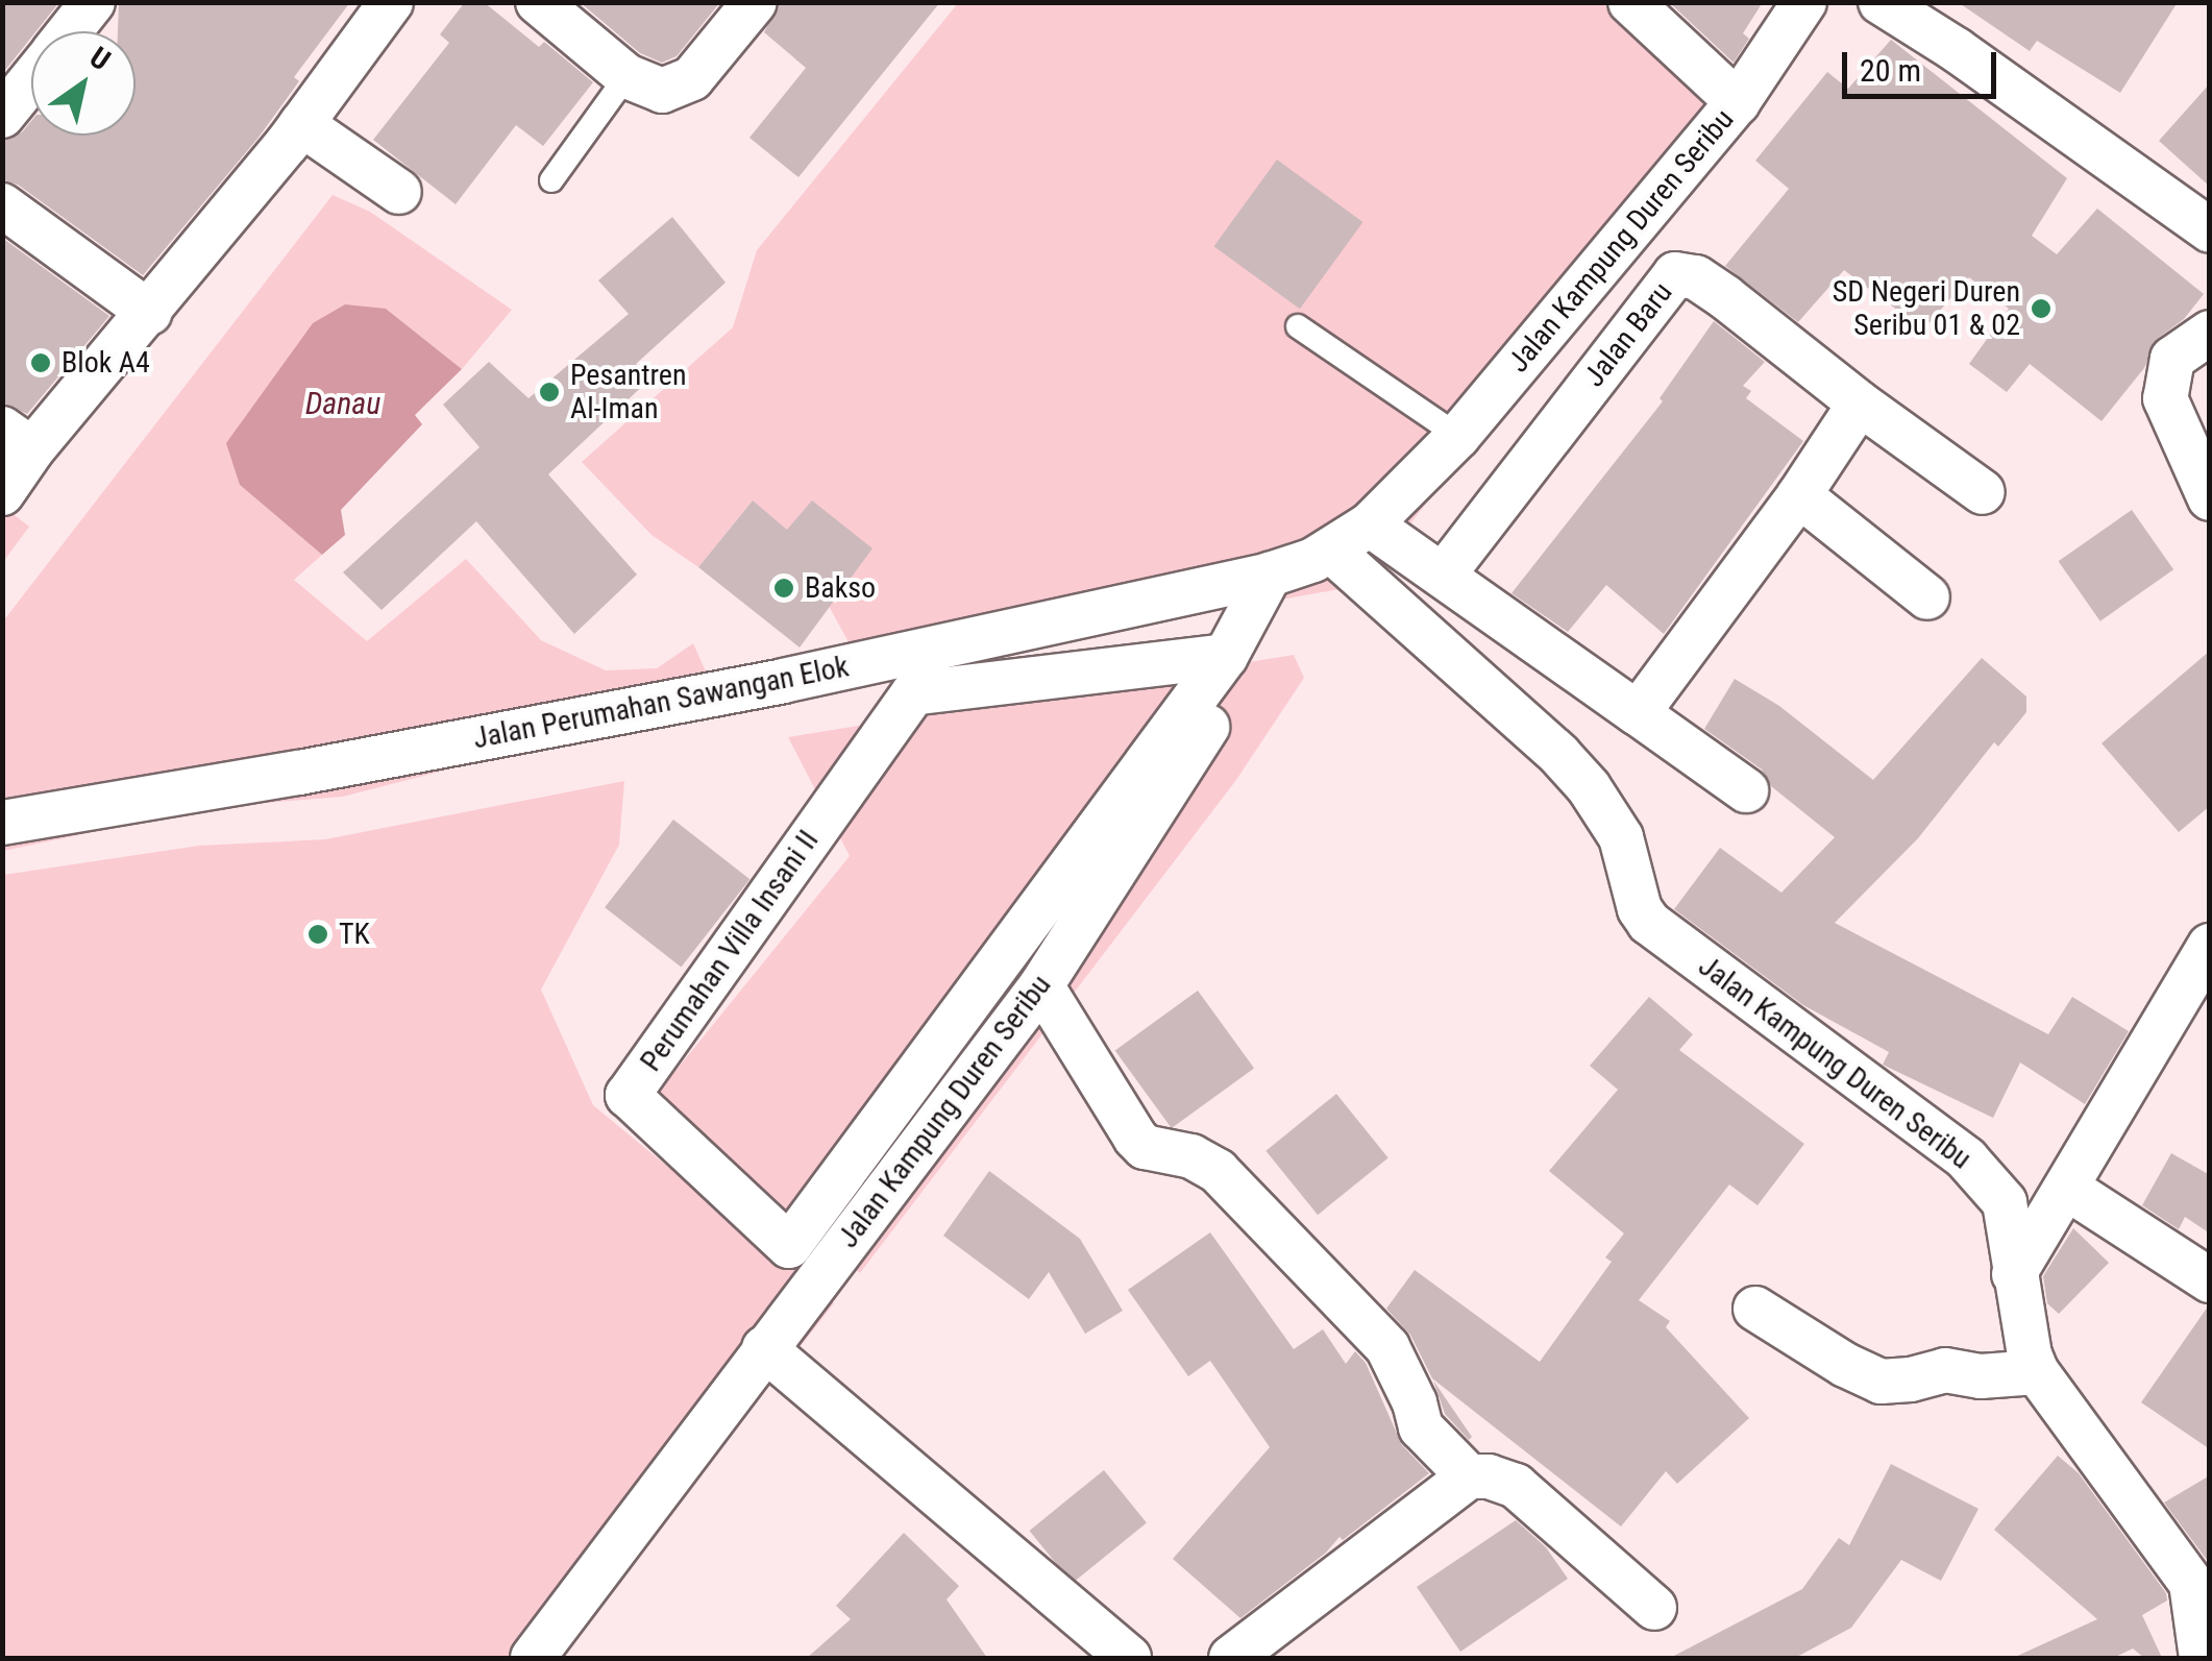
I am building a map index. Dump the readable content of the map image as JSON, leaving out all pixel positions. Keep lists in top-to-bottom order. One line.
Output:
{"streets":{"street":["Jalan Kampung Duren Seribu","Jalan Baru","Jalan Perumahan Sawangan Elok","Perumahan Villa Insani II"]},"crossings":[["Jalan Kampung Duren Seribu","Jalan Perumahan Sawangan Elok"],["Jalan Perumahan Sawangan Elok","Perumahan Villa Insani II"]],"water":["Danau"],"places":["SD Negeri Duren Seribu 01 & 02","Blok A4","Pesantren Al-Iman","Bakso","TK"],"scale_bar":"20 m","north":"top right"}
